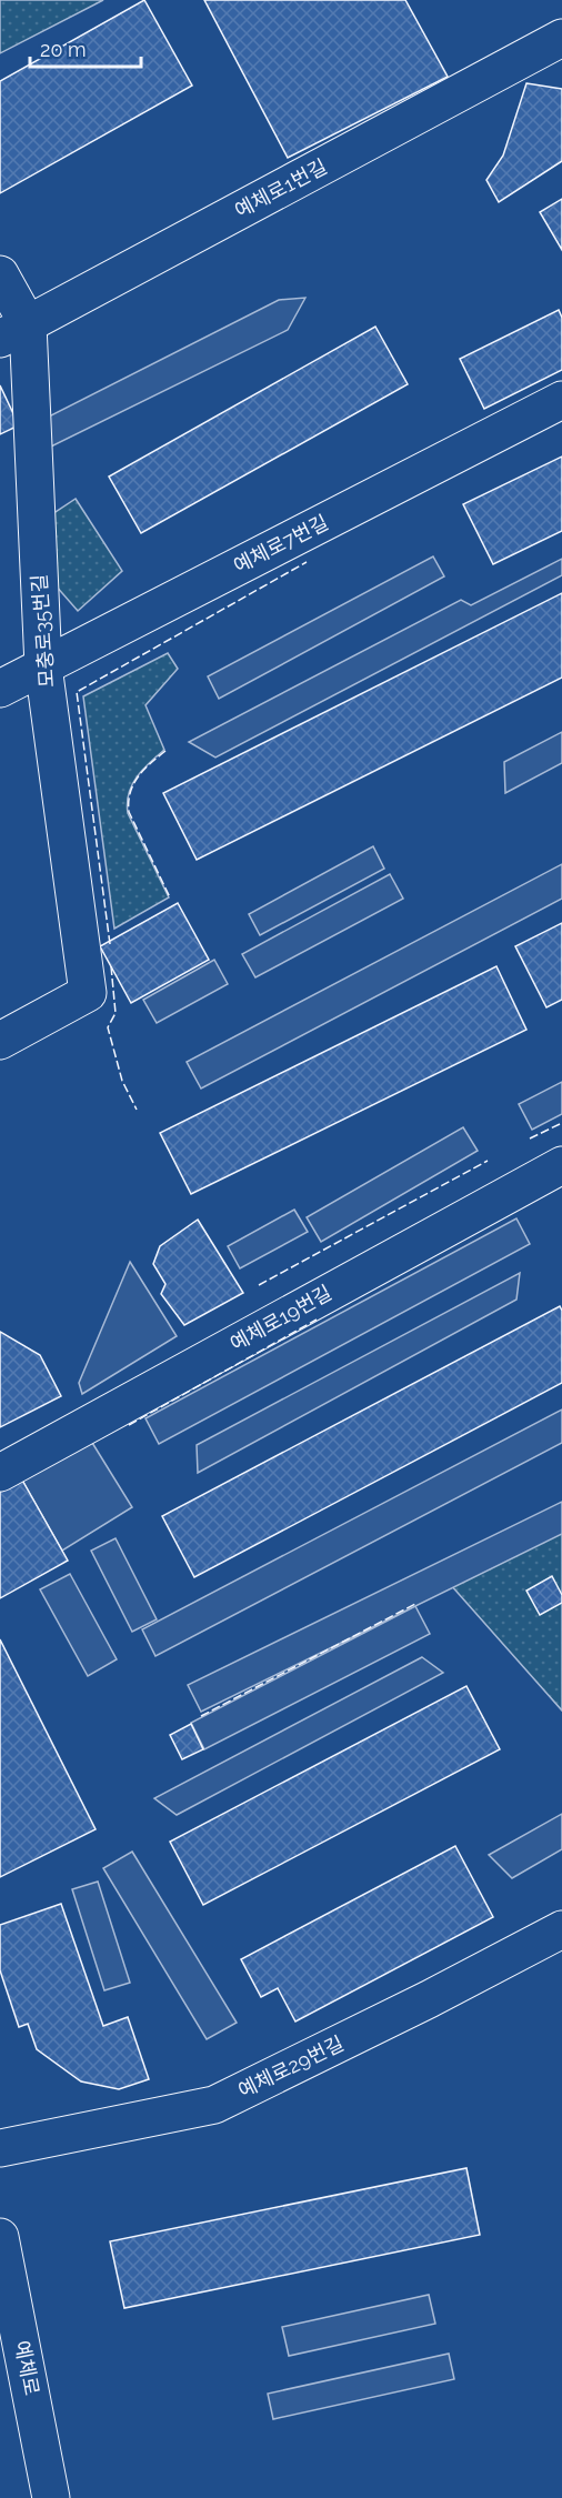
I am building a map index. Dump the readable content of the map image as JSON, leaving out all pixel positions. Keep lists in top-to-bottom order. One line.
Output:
{"streets":{"street":["예체로1번길","예체로7번길","모충로35번길","예체로19번길","예체로29번길","예체로"]},"crossings":[["예체로1번길","모충로35번길"],["예체로7번길","모충로35번길"]],"scale_bar":"20 m"}
